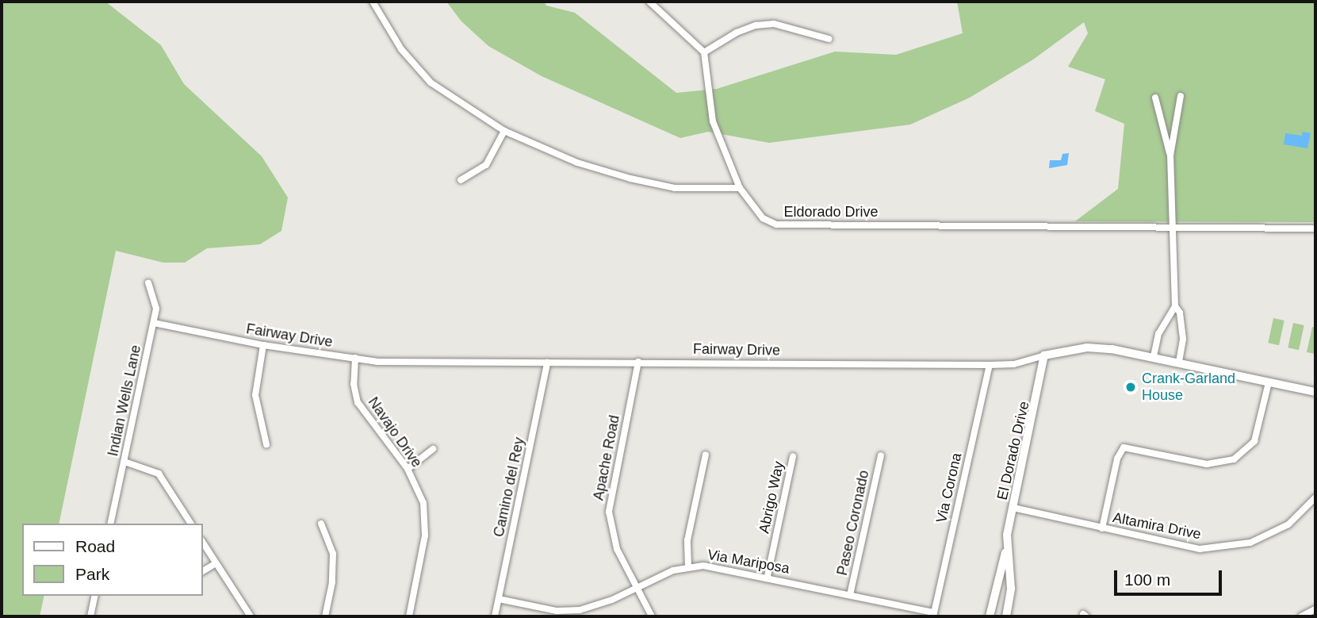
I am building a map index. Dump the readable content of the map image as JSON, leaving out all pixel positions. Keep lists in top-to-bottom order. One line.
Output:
{"streets":{"street":["Eldorado Drive","Fairway Drive","Indian Wells Lane","Navajo Drive","El Dorado Drive","Apache Road","Camino del Rey","Via Corona","Abrigo Way","Paseo Coronado","Altamira Drive","Via Mariposa"]},"crossings":[["Fairway Drive","Indian Wells Lane"],["Fairway Drive","Navajo Drive"],["Fairway Drive","El Dorado Drive"],["Fairway Drive","Apache Road"],["Fairway Drive","Camino del Rey"],["Fairway Drive","Via Corona"],["El Dorado Drive","Altamira Drive"],["Apache Road","Via Mariposa"],["Camino del Rey","Via Mariposa"],["Via Corona","Via Mariposa"],["Abrigo Way","Via Mariposa"],["Paseo Coronado","Via Mariposa"]],"places":["Crank-Garland House"],"legend":["Road","Park"],"scale_bar":"100 m"}
